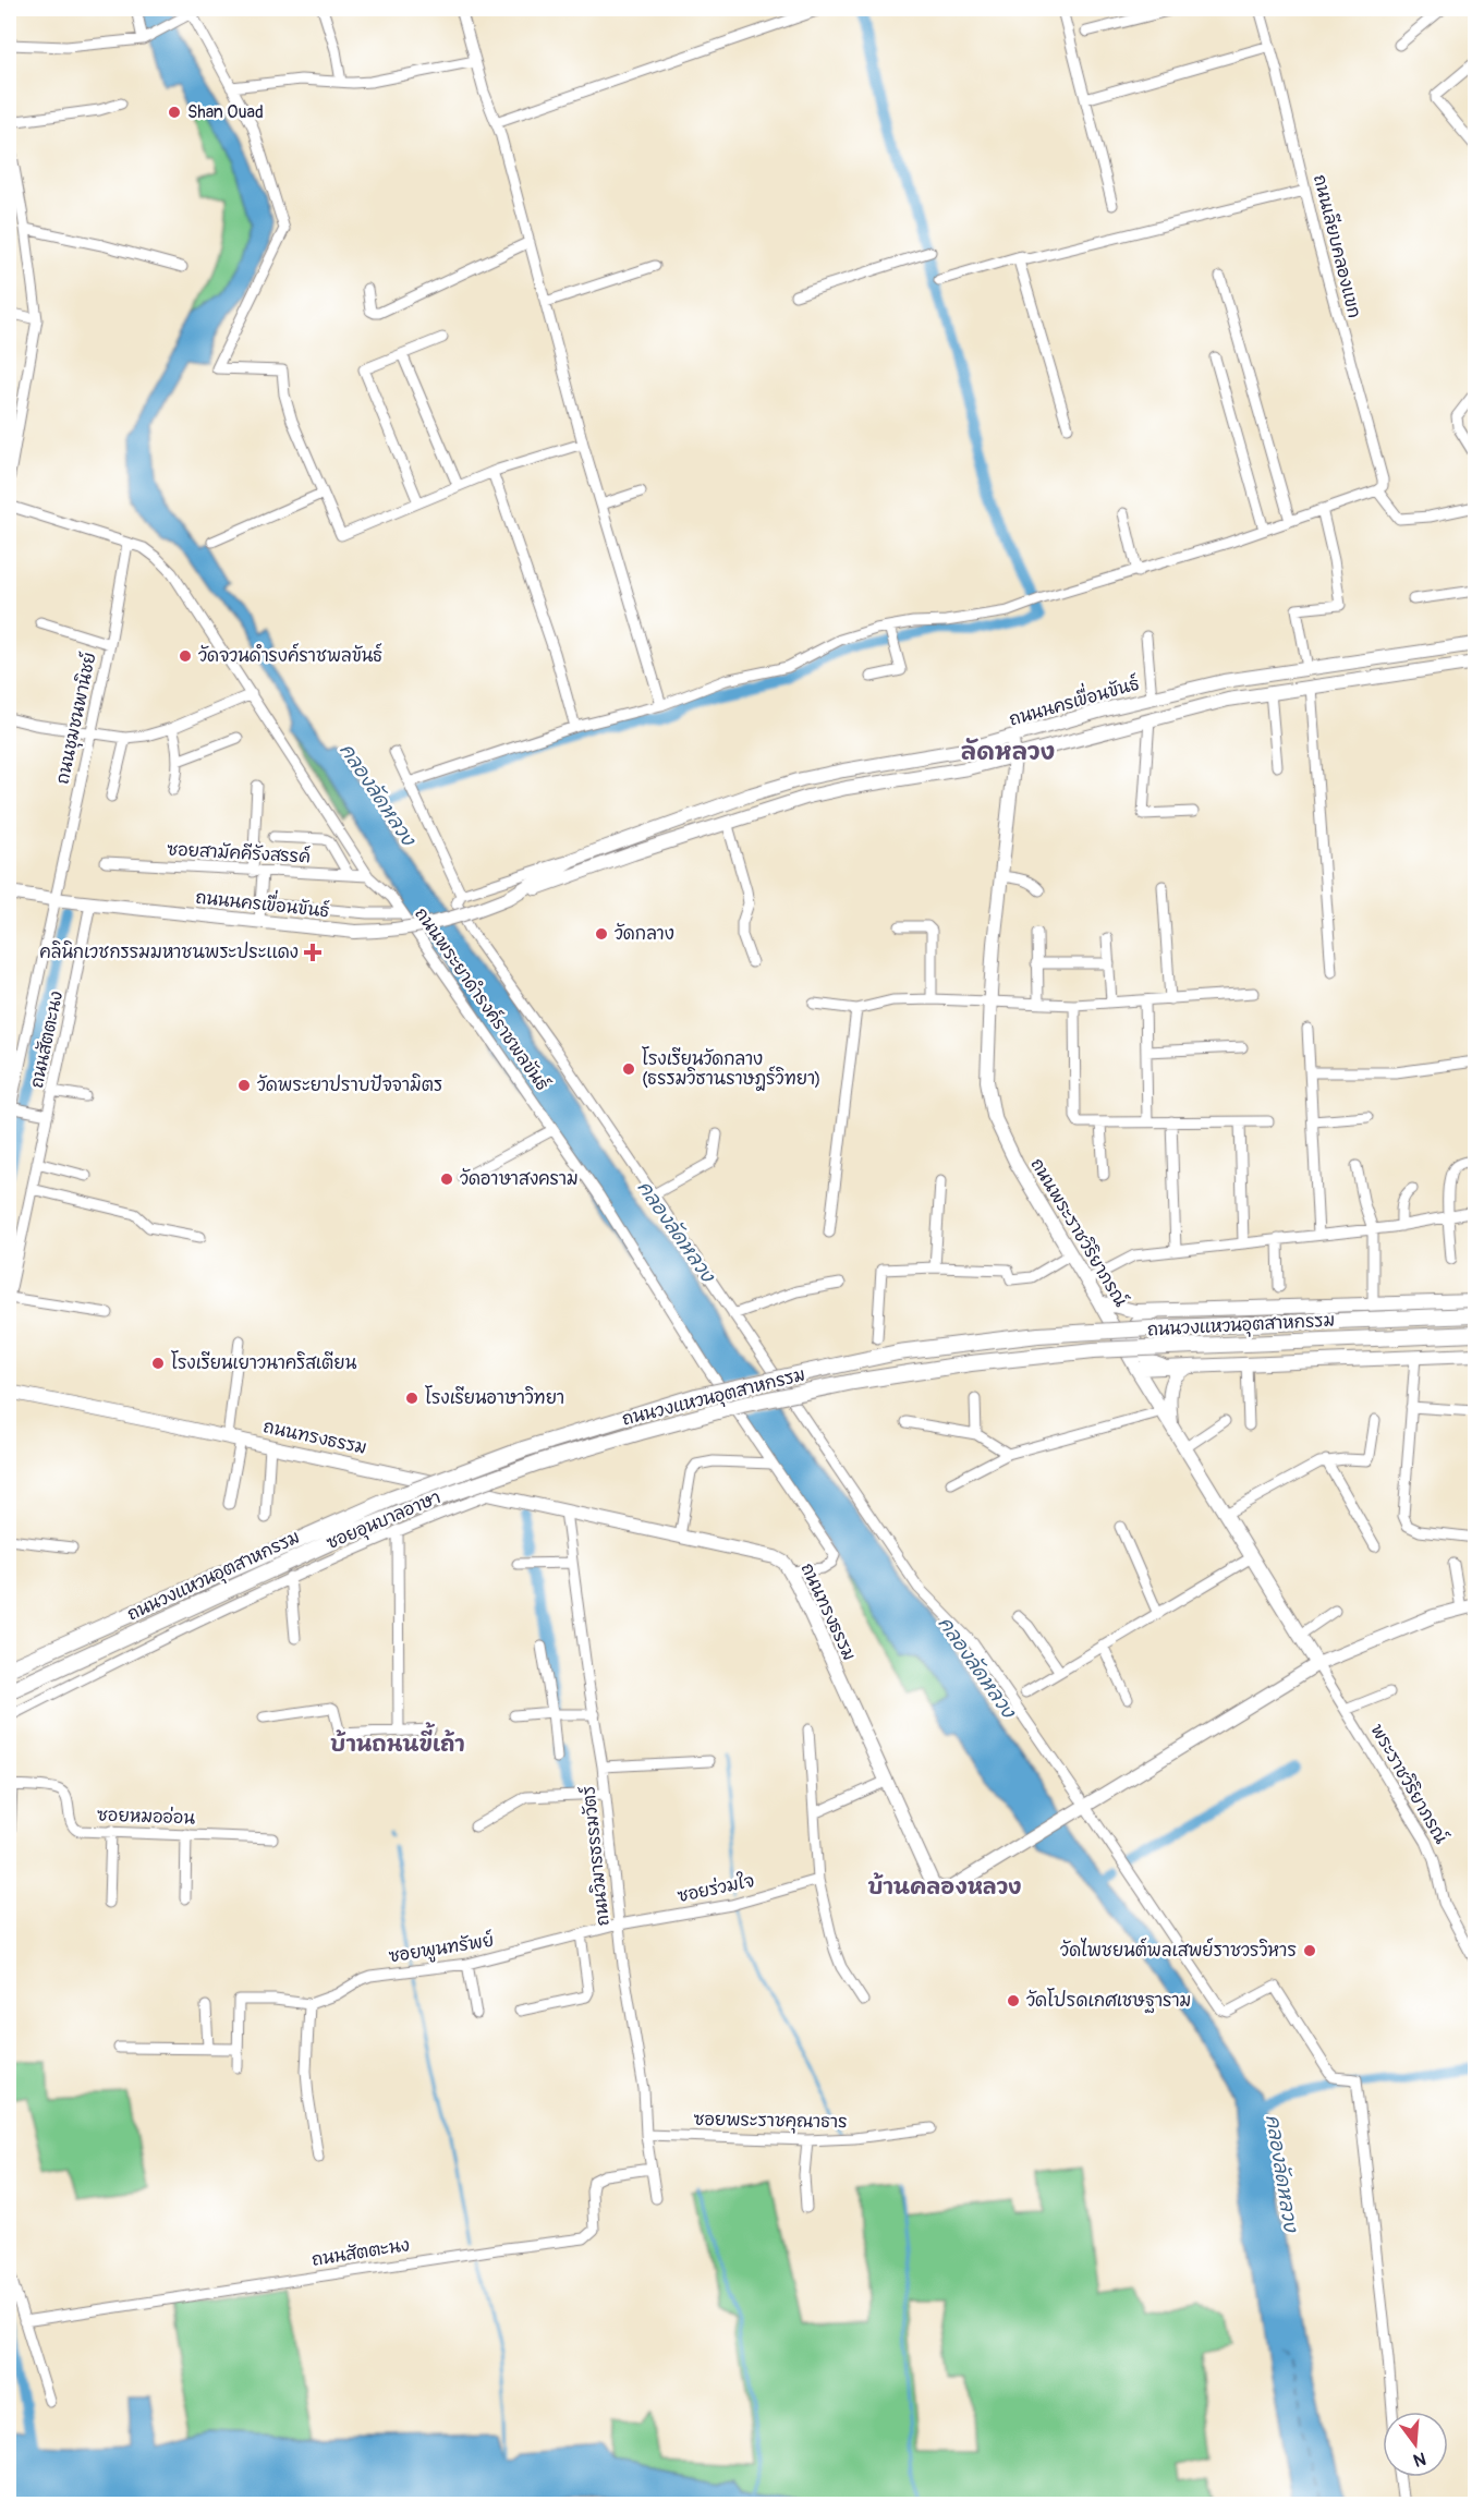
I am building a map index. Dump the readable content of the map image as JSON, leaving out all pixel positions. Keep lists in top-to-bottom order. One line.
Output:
{"streets":{"main road":["ถนนนครเขื่อนขันธ์","ถนนพระราชวิริยาภรณ์","ถนนวงแหวนอุตสาหกรรม","ถนนทรงธรรม"],"street":["ถนนเลียบคลองแขก","ถนนชุมชนพานิชย์","ซอยสามัคคีรังสรรค์","ถนนพระยาดำรงค์ราชพลขันธ์","ถนนสัตตะนง","ซอยอุนบาลอาษา","พระราชวิริยาภรณ์","ซอยหมออ่อน","ถนนวิมารธรรมวัตร์","ซอยร่วมใจ","ซอยพูนทรัพย์","ซอยพระราชคุณาธาร"]},"crossings":[["ถนนนครเขื่อนขันธ์","ถนนชุมชนพานิชย์"],["ถนนนครเขื่อนขันธ์","ถนนสัตตะนง"],["ถนนนครเขื่อนขันธ์","ถนนพระราชวิริยาภรณ์"],["ถนนชุมชนพานิชย์","ถนนพระยาดำรงค์ราชพลขันธ์"],["ซอยสามัคคีรังสรรค์","ถนนพระยาดำรงค์ราชพลขันธ์"],["ถนนพระยาดำรงค์ราชพลขันธ์","ถนนทรงธรรม"],["ถนนสัตตะนง","ถนนวิมารธรรมวัตร์"],["ถนนพระราชวิริยาภรณ์","ถนนวงแหวนอุตสาหกรรม"],["ถนนพระราชวิริยาภรณ์","ถนนทรงธรรม"],["ถนนพระราชวิริยาภรณ์","พระราชวิริยาภรณ์"],["ถนนทรงธรรม","ซอยอุนบาลอาษา"],["ถนนทรงธรรม","พระราชวิริยาภรณ์"],["ถนนทรงธรรม","ถนนวิมารธรรมวัตร์"],["ถนนวิมารธรรมวัตร์","ซอยร่วมใจ"],["ถนนวิมารธรรมวัตร์","ซอยพูนทรัพย์"],["ถนนวิมารธรรมวัตร์","ซอยพระราชคุณาธาร"],["ซอยร่วมใจ","ซอยพูนทรัพย์"]],"districts":["ลัดหลวง","บ้านถนนขี้เถ้า","บ้านคลองหลวง"],"water":["คลองลัดหลวง"],"places":{"other":["Shan Ouad","วัดจวนดำรงค์ราชพลขันธ์","วัดกลาง","โรงเรียนวัดกลาง (ธรรมวิธานราษฎร์วิทยา)","วัดพระยาปราบปัจจามิตร","วัดอาษาสงคราม","โรงเรียนเยาวนาคริสเตียน","โรงเรียนอาษาวิทยา","วัดไพชยนต์พลเสพย์ราชวรวิหาร","วัดโปรดเกศเชษฐาราม"],"health":["คลินิกเวชกรรมมหาชนพระประแดง"]},"north":"bottom"}
